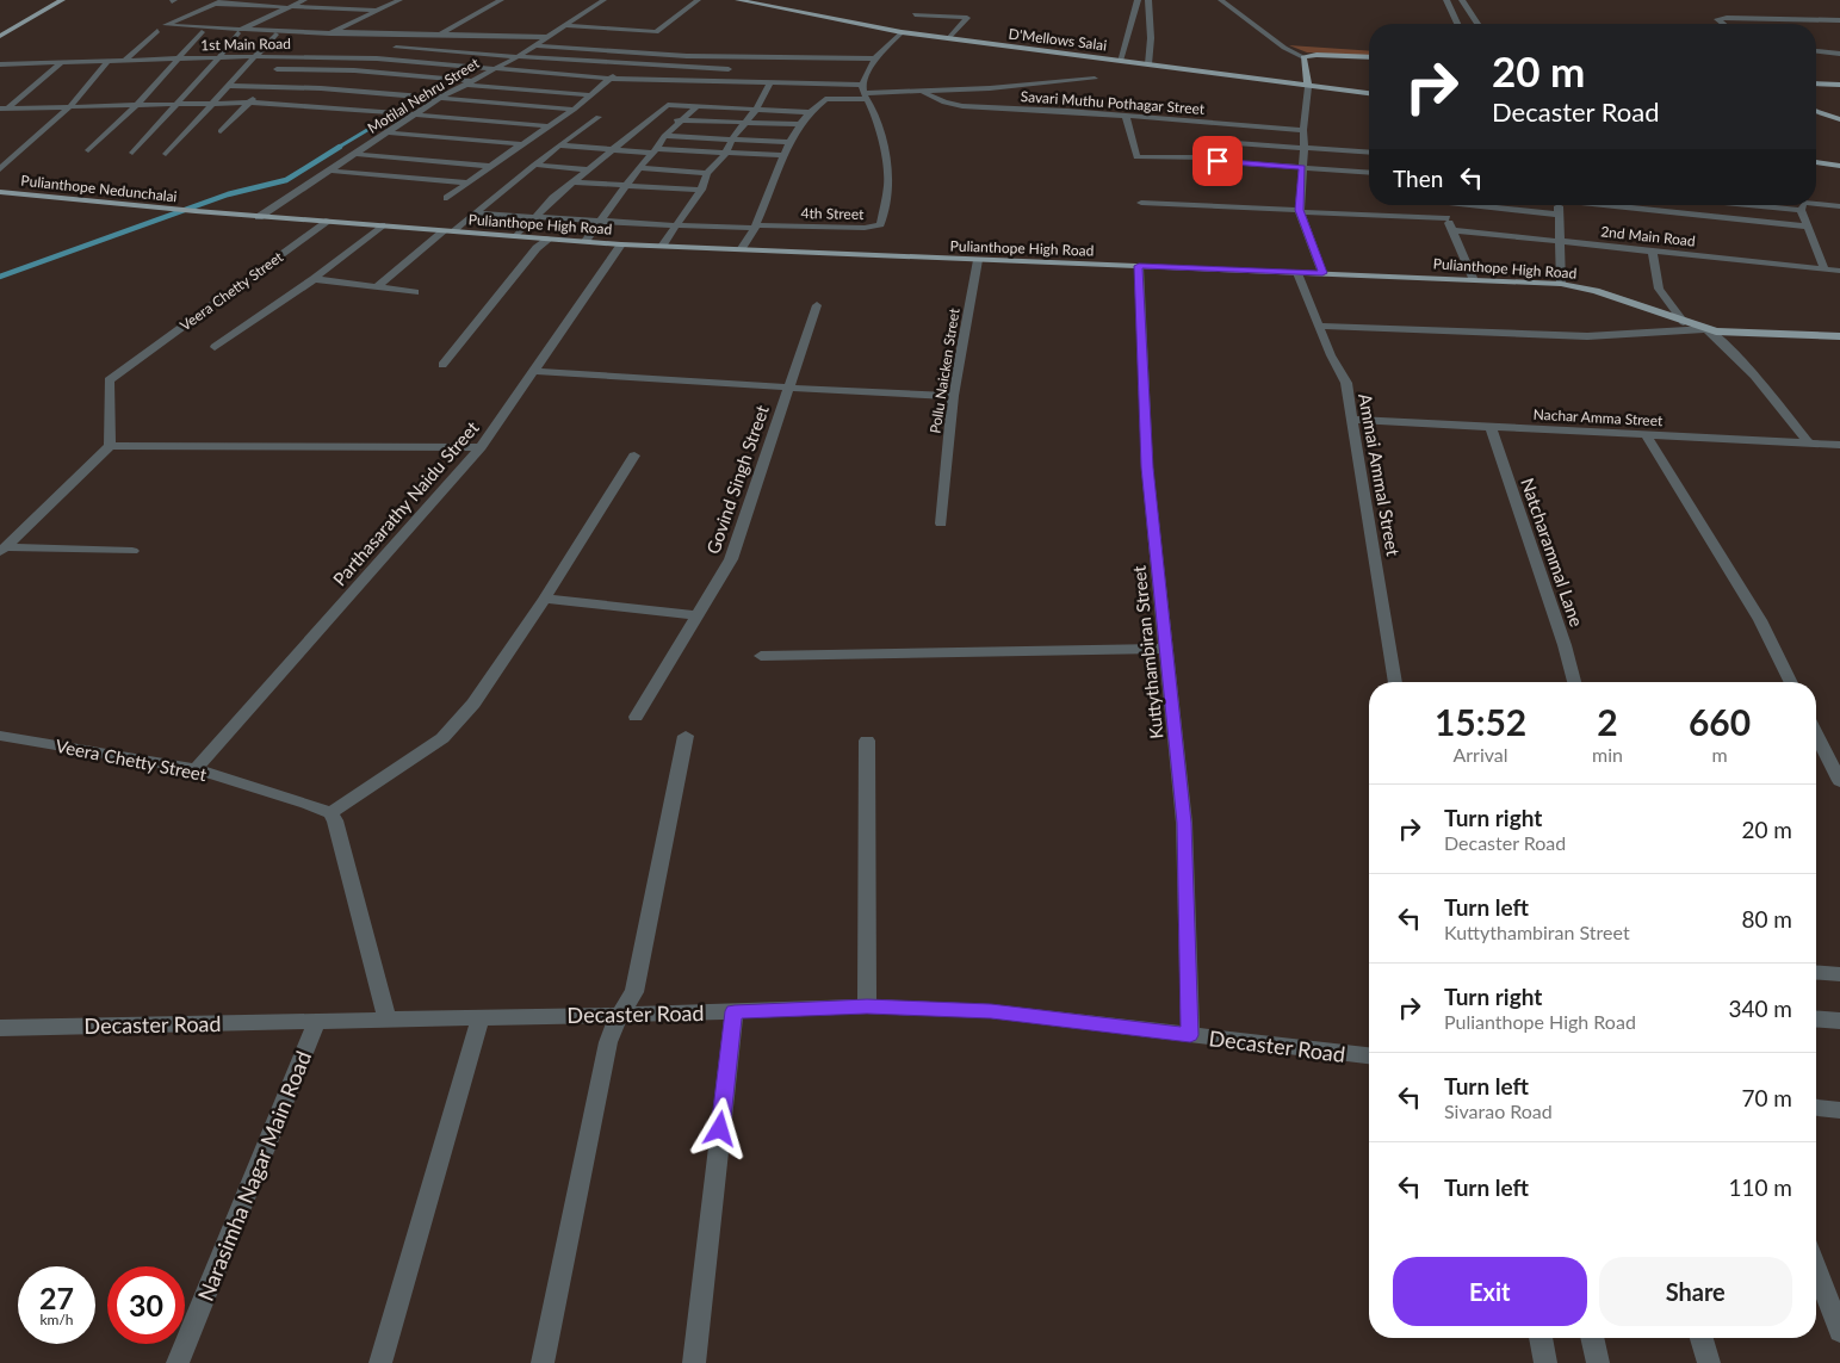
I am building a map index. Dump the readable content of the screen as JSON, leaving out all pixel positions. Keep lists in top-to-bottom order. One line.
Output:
{"streets":{"main road":["D'Mellows Salai","Pulianthope Nedunchalai","Pulianthope High Road"],"street":["1st Main Road","Motilal Nehru Street","Savari Muthu Pothagar Street","4th Street","2nd Main Road","Veera Chetty Street","Pollu Naicken Street","Nachar Amma Street","Ammai Ammal Street","Govind Singh Street","Parthasarathy Naidu Street","Natcharammal Lane","Kuttythambiran Street","Decaster Road","Narasimha Nagar Main Road"]},"crossings":[["1st Main Road","Motilal Nehru Street"],["Motilal Nehru Street","Pulianthope High Road"],["Pulianthope Nedunchalai","Pulianthope High Road"],["Pulianthope High Road","Veera Chetty Street"],["Pulianthope High Road","Pollu Naicken Street"],["Pulianthope High Road","Ammai Ammal Street"],["Pulianthope High Road","Parthasarathy Naidu Street"],["Pulianthope High Road","Kuttythambiran Street"],["Veera Chetty Street","Parthasarathy Naidu Street"],["Nachar Amma Street","Ammai Ammal Street"],["Nachar Amma Street","Natcharammal Lane"],["Kuttythambiran Street","Decaster Road"],["Decaster Road","Narasimha Nagar Main Road"]],"page":{"turn":["20 m","Decaster Road"],"then":"Then","eta":["15:52","Arrival","2","min","660","m"],"list":[{"name":"Turn right","note":"Decaster Road","value":"20 m"},{"name":"Turn left","note":"Kuttythambiran Street","value":"80 m"},{"name":"Turn right","note":"Pulianthope High Road","value":"340 m"},{"name":"Turn left","note":"Sivarao Road","value":"70 m"},{"name":"Turn left","value":"110 m"}],"buttons":["Exit","Share"],"speed":"27 km/h","limit":"30"}}
